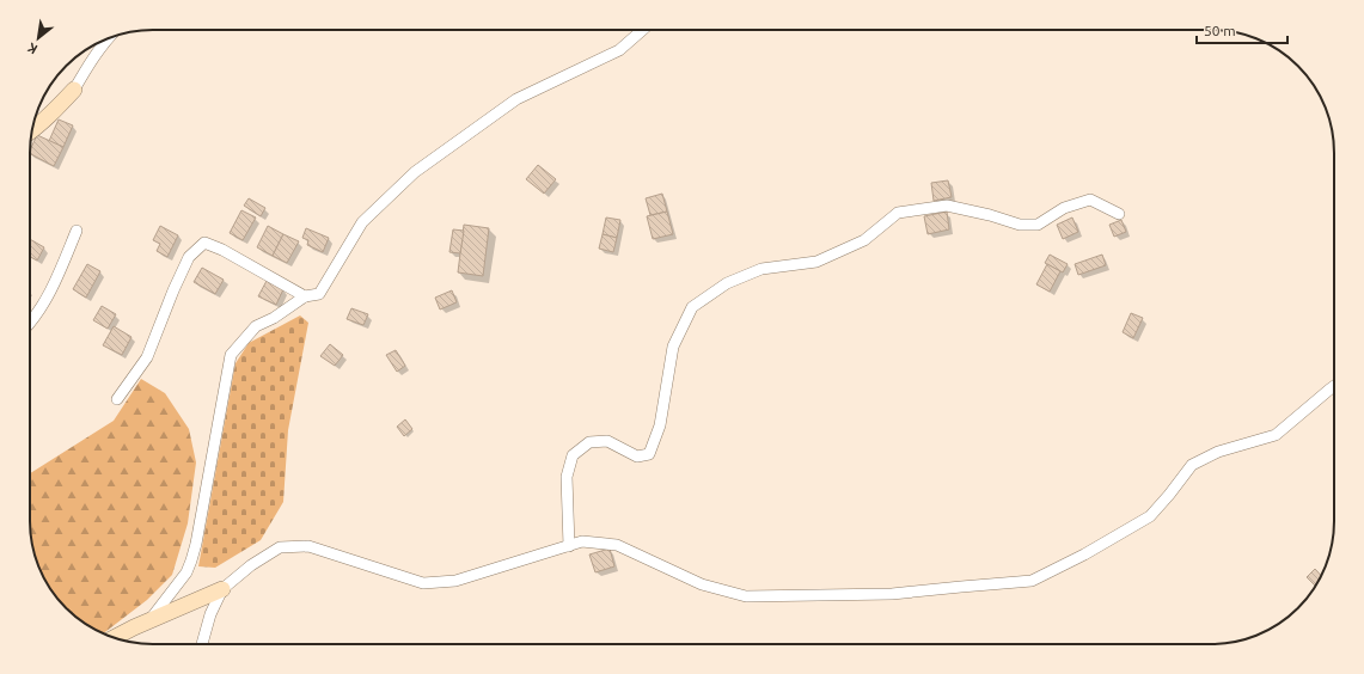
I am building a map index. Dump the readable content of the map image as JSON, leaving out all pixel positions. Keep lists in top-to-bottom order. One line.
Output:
{"scale_bar":"50 m","north":"bottom left"}
